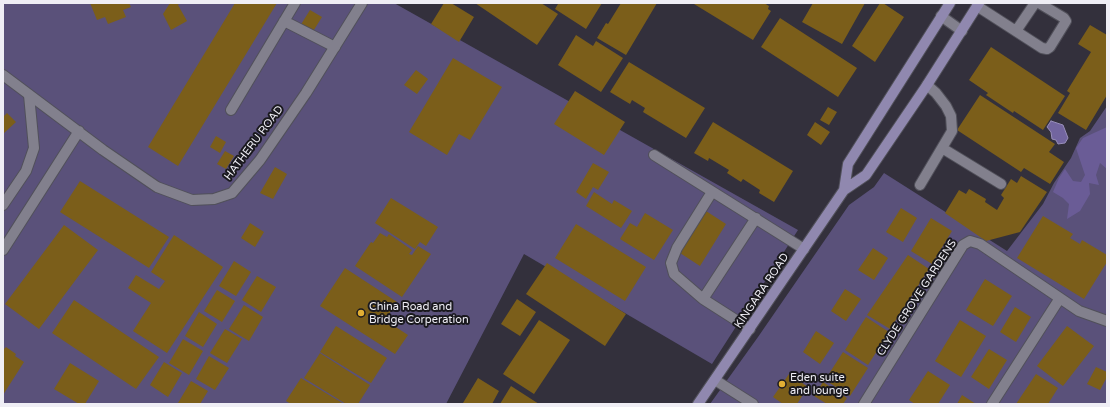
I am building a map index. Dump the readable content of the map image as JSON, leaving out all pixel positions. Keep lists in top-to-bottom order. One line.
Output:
{"streets":{"main road":["KINGARA ROAD"],"street":["HATHERU ROAD","CLYDE GROVE GARDENS"]},"places":["China Road and Bridge Corperation","Eden suite and lounge"]}
